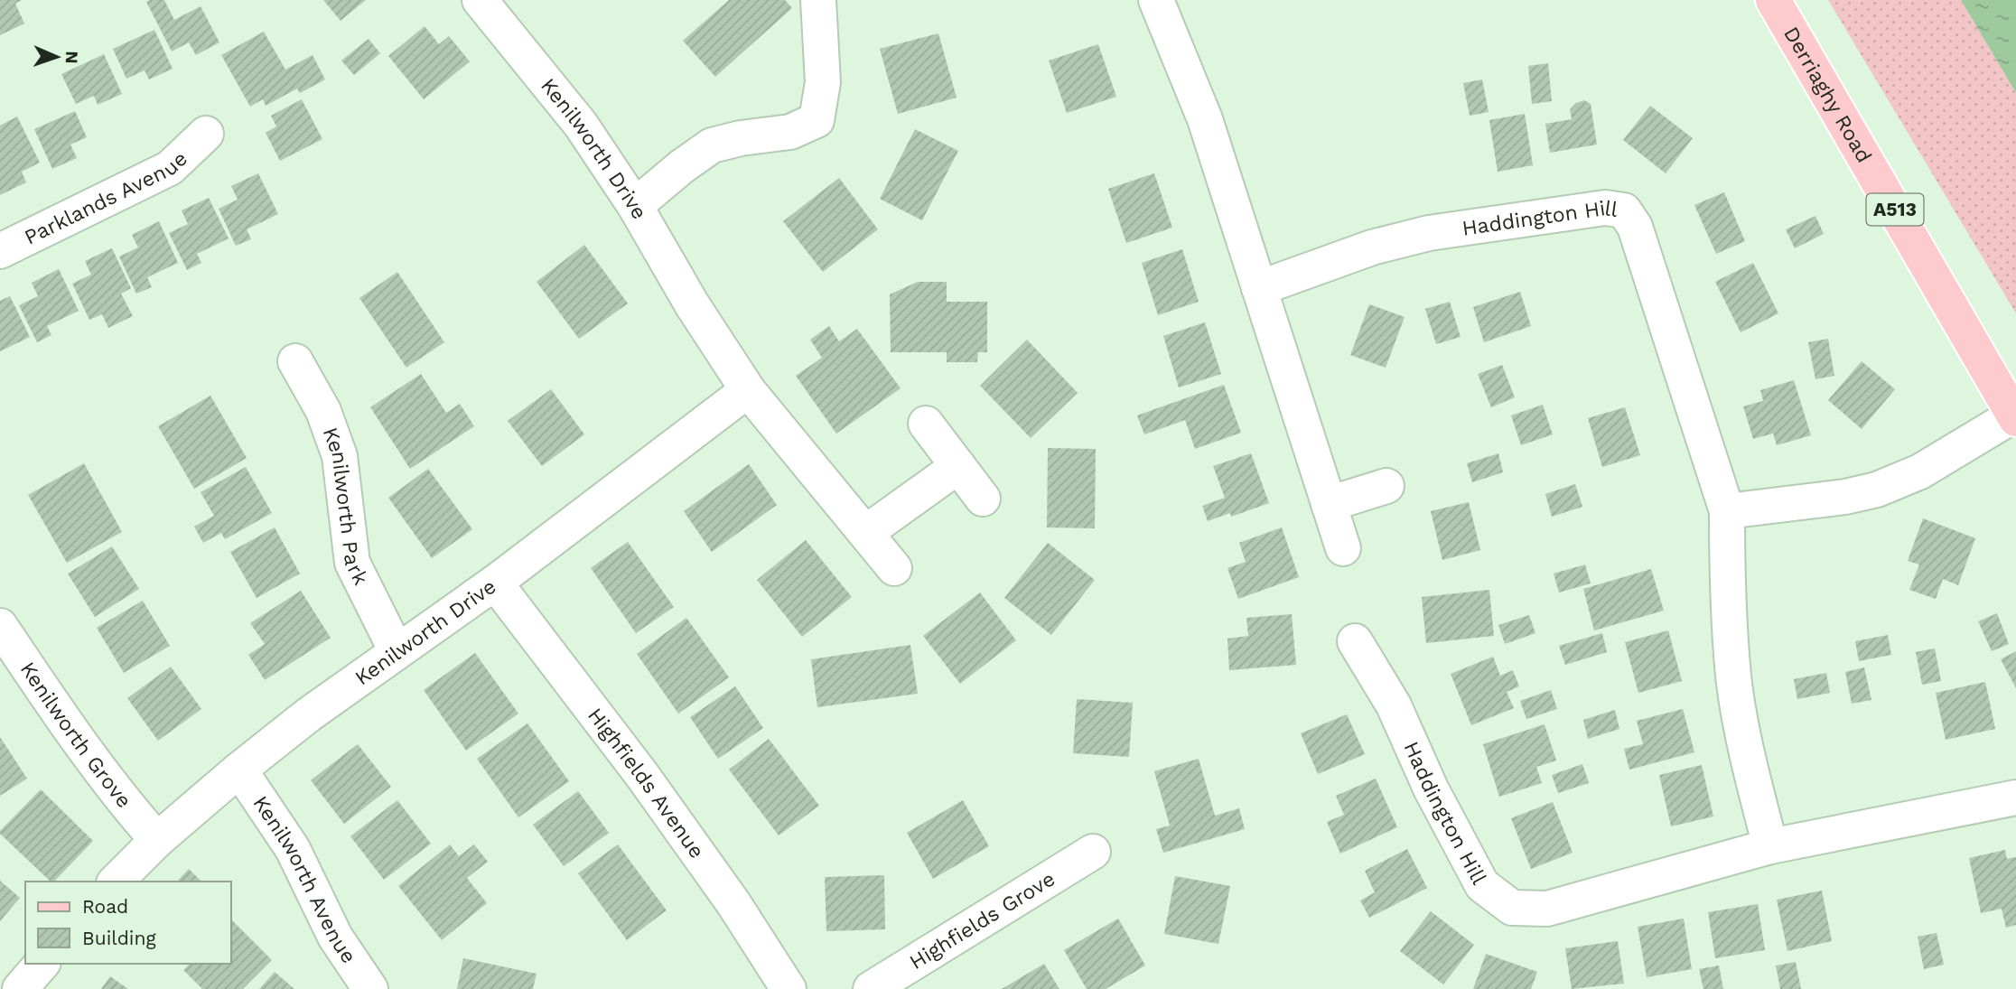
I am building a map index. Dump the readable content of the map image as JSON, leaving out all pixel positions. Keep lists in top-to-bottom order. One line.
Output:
{"streets":{"main road":["Derriaghy Road","A513"],"street":["Kenilworth Drive","Parklands Avenue","Haddington Hill","Kenilworth Park","Kenilworth Grove","Highfields Avenue","Kenilworth Avenue","Highfields Grove"]},"crossings":[["Kenilworth Drive","Kenilworth Park"],["Kenilworth Drive","Kenilworth Grove"],["Kenilworth Drive","Highfields Avenue"],["Kenilworth Drive","Kenilworth Avenue"]],"legend":["Road","Building"],"north":"right"}
